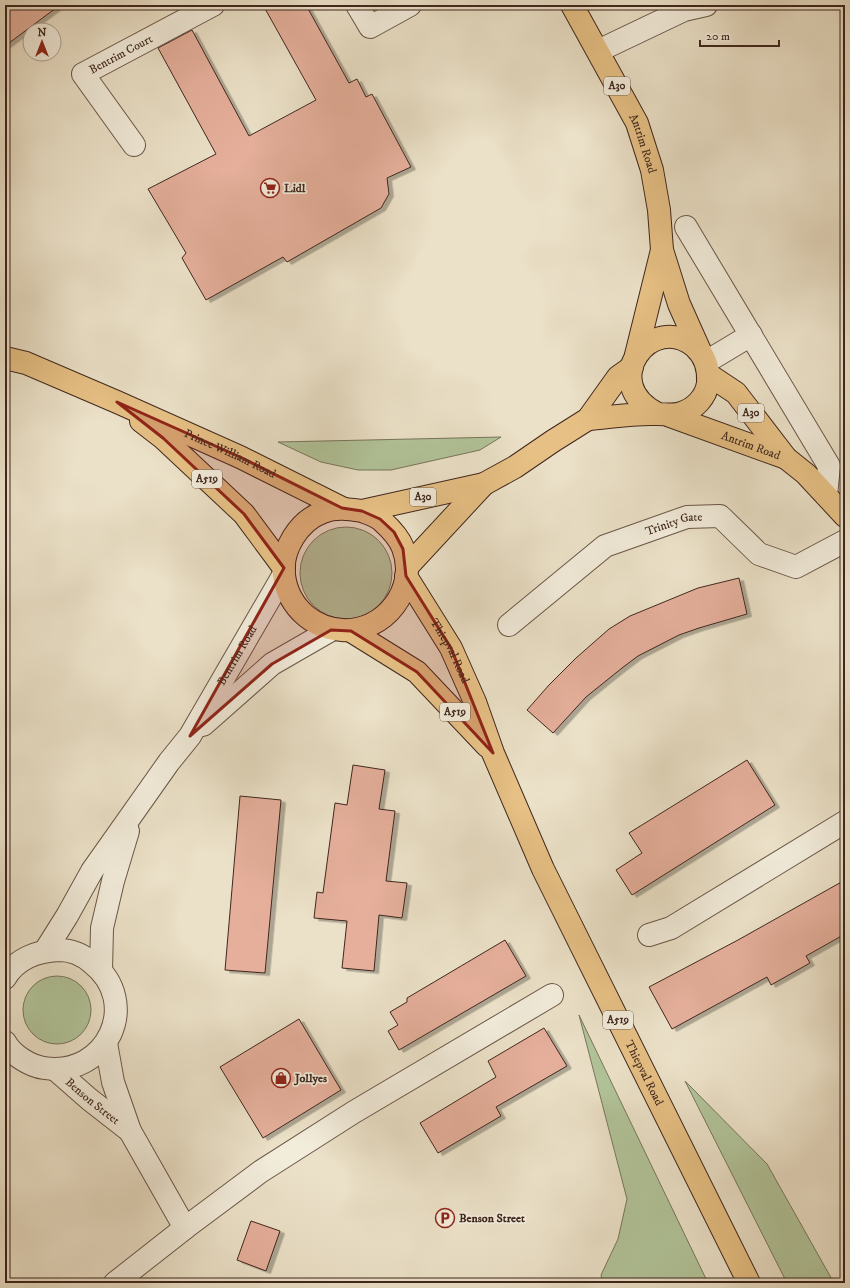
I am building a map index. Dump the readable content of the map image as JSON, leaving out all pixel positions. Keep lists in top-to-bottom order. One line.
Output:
{"streets":{"main road":["A30","Antrim Road","Prince William Road","A519","Thiepval Road"],"street":["Bentrim Court","Trinity Gate","Bentrim Road","Benson Street"]},"crossings":[["A30","Antrim Road"],["A30","Prince William Road"],["A30","A519"],["A30","Thiepval Road"],["A30","Bentrim Road"],["Prince William Road","A519"],["Prince William Road","Thiepval Road"],["Prince William Road","Bentrim Road"],["A519","Thiepval Road"],["A519","Bentrim Road"],["Thiepval Road","Bentrim Road"]],"places":{"supermarket":["Lidl"],"shop":["Jollyes"],"parking":["Benson Street"]},"scale_bar":"20 m","north":"top"}
